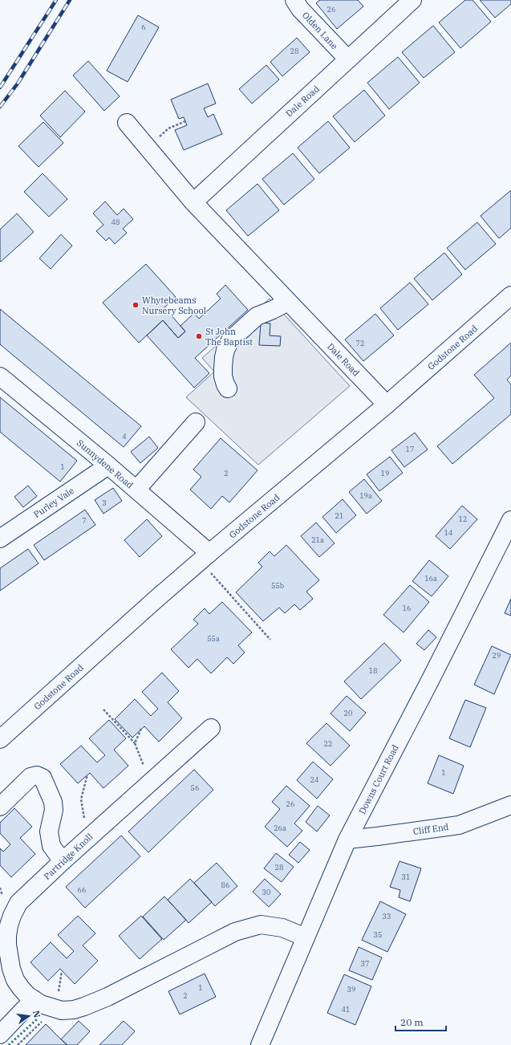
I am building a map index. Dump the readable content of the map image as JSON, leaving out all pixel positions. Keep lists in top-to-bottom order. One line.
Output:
{"streets":{"main road":["Olden Lane","Dale Road","Godstone Road","Sunnydene Road","Purley Vale","Downs Court Road","Cliff End","Partridge Knoll"]},"crossings":[["Olden Lane","Dale Road"],["Dale Road","Godstone Road"],["Godstone Road","Sunnydene Road"],["Sunnydene Road","Purley Vale"],["Downs Court Road","Cliff End"],["Downs Court Road","Partridge Knoll"]],"places":["Whytebeams Nursery School","St John The Baptist"],"house_numbers":["26","6","28","48","72","4","17","1","2","19","19a","3","21","12","7","14","21a","16a","55b","16","55a","29","18","20","22","1","24","56","26","26a","28","31","86","66","30","33","35","37","1","39","2","41"],"scale_bar":"20 m","north":"right"}
